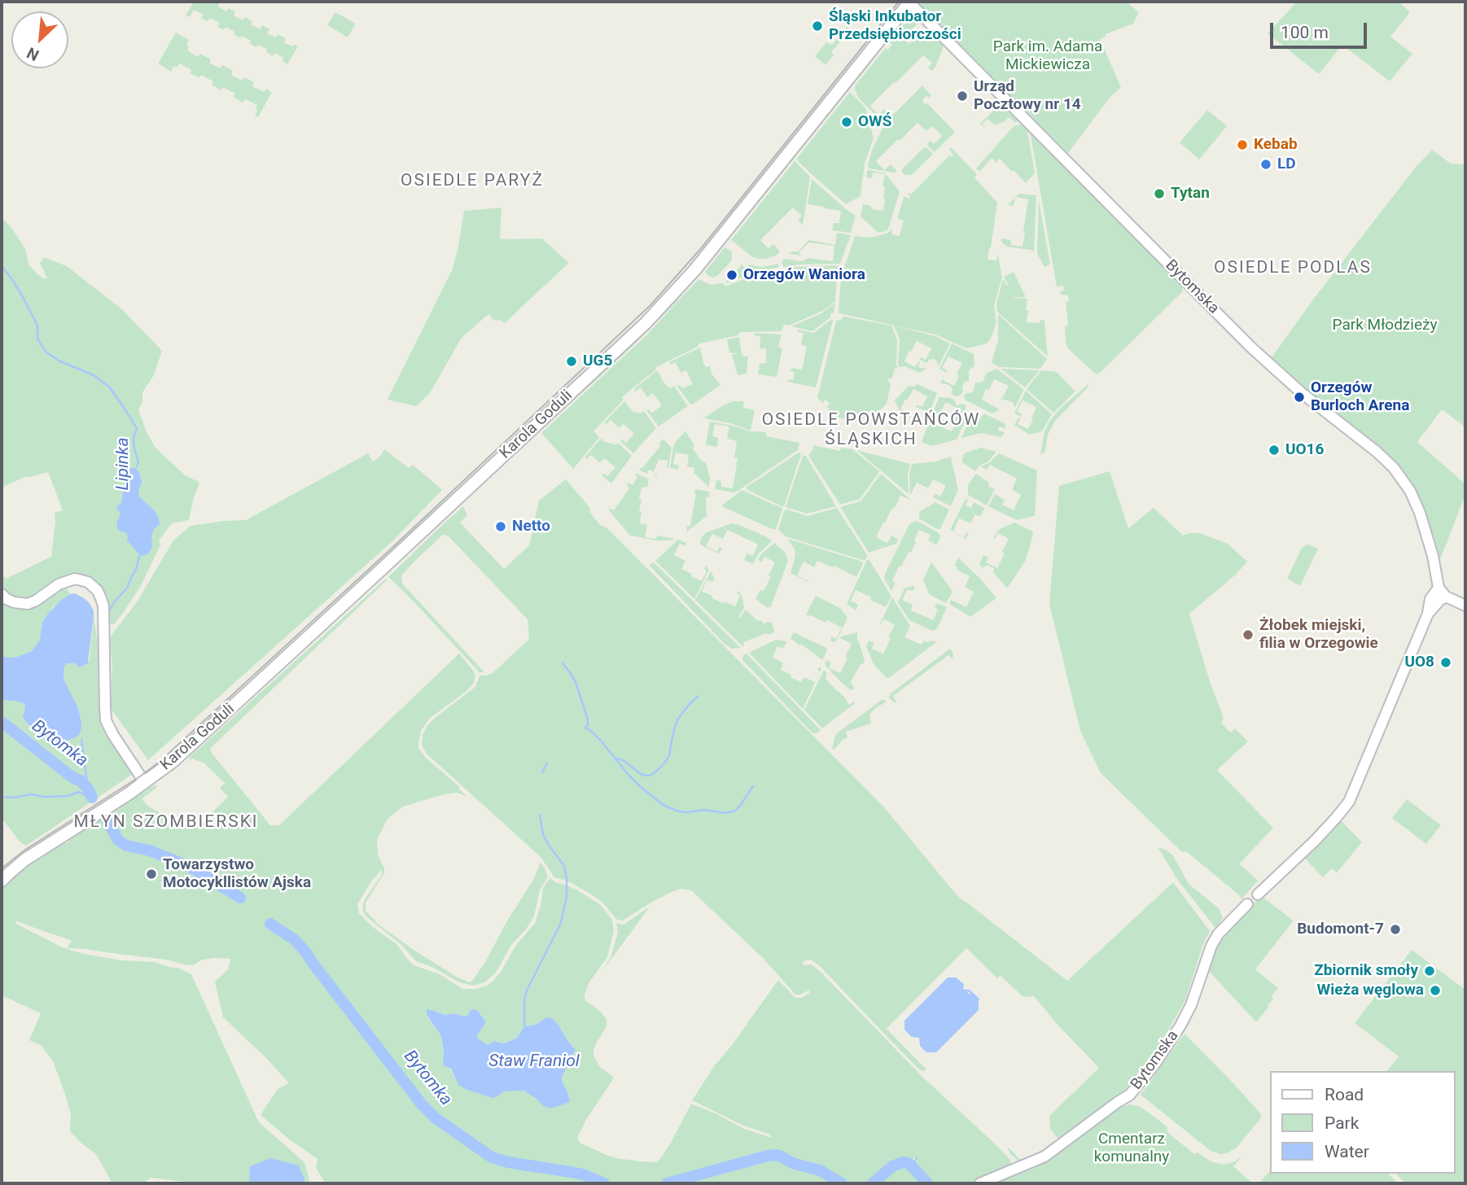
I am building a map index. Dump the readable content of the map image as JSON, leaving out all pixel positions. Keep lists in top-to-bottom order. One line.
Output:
{"streets":{"main road":["Karola Goduli"],"street":["Bytomska"]},"crossings":[["Bytomska","Karola Goduli"]],"districts":["OSIEDLE PARYŻ","OSIEDLE PODLAS","OSIEDLE POWSTAŃCÓW ŚLĄSKICH","MŁYN SZOMBIERSKI"],"water":["Lipinka","Bytomka","Staw Franiol"],"parks":["Park im. Adama Mickiewicza","Park Młodzieży","Cmentarz komunalny"],"places":["Śląski Inkubator Przedsiębiorczości","Urząd Pocztowy nr 14","OWŚ","Kebab","LD","Tytan","Orzegów Waniora","UG5","Orzegów Burloch Arena","UO16","Netto","Żłobek miejski, filia w Orzegowie","UO8","Towarzystwo Motocykllistów Ajska","Budomont-7","Zbiornik smoły","Wieża węglowa"],"legend":["Road","Park","Water"],"scale_bar":"100 m","north":"bottom left"}
